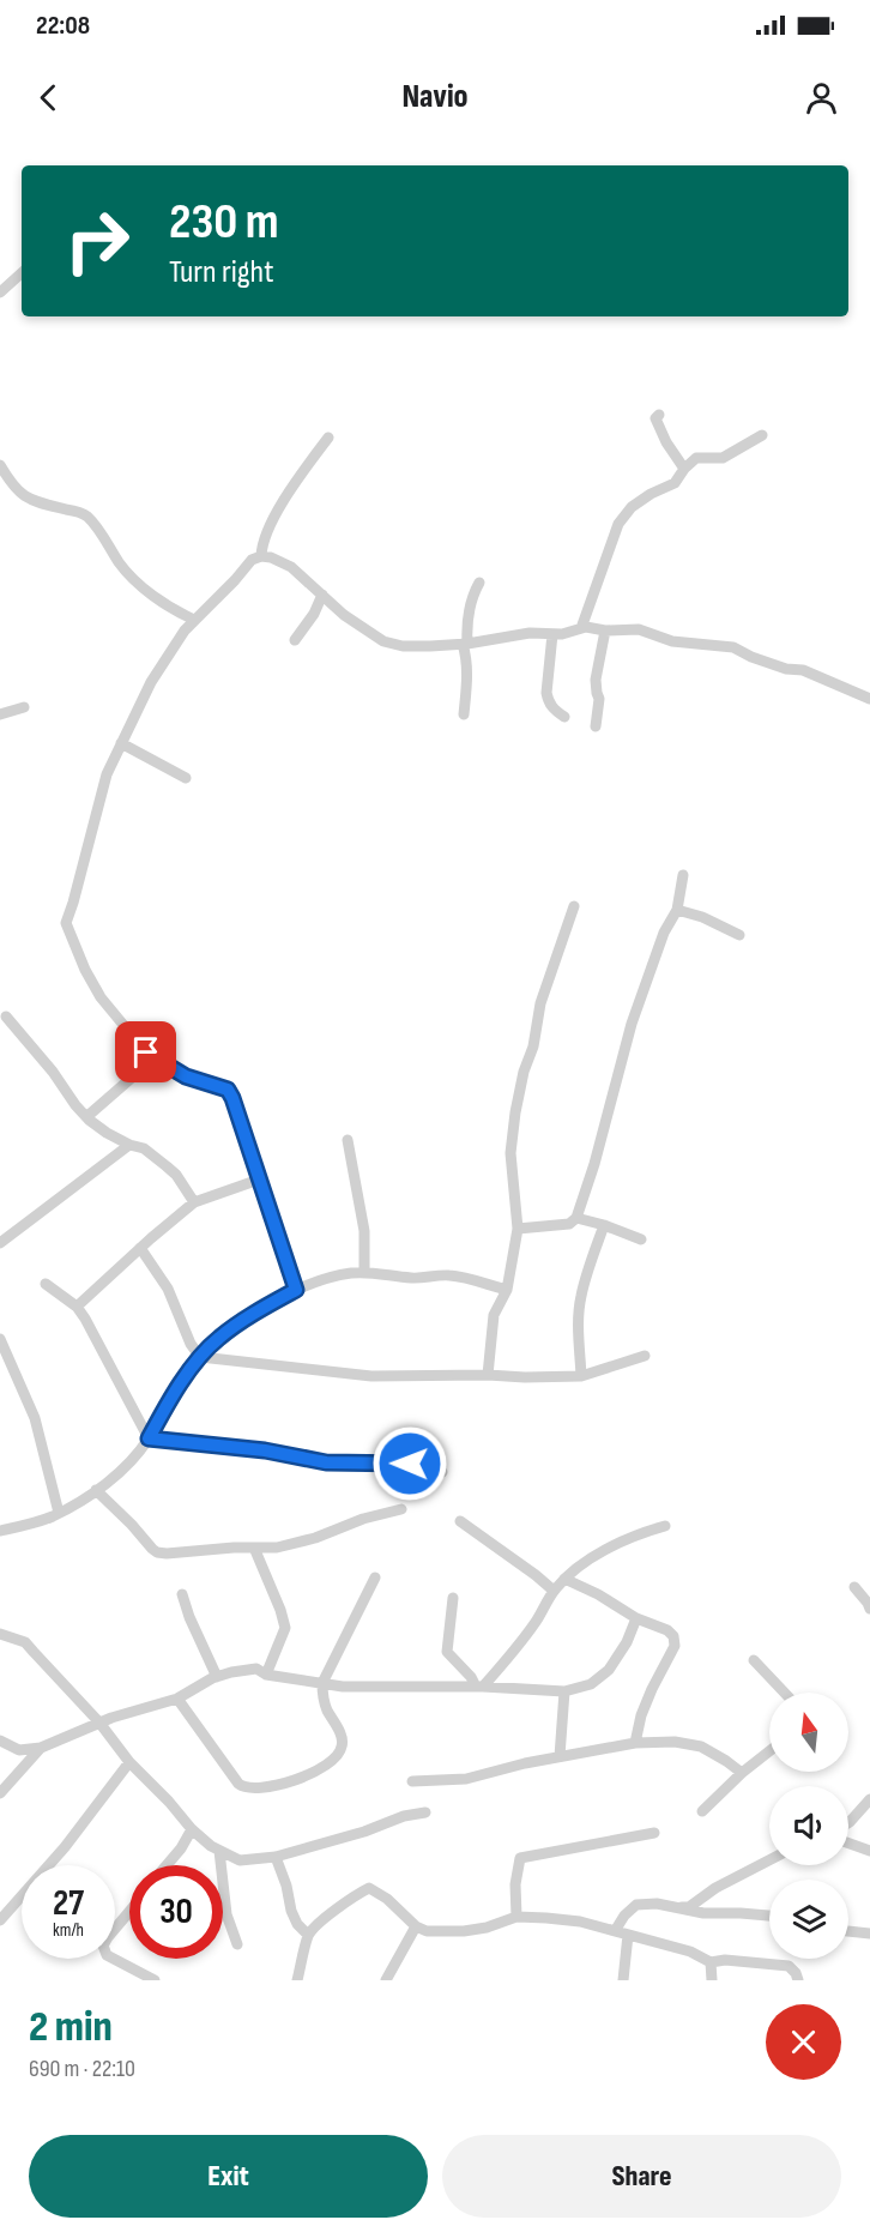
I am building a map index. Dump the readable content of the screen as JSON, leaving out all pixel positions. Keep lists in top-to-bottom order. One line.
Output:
{"north":"top","page":{"status":"22:08","header":"Navio","turn":["230 m","Turn right"],"speed":"27 km/h","limit":"30","heading":["2 min","690 m · 22:10"],"buttons":["Exit","Share"]}}
